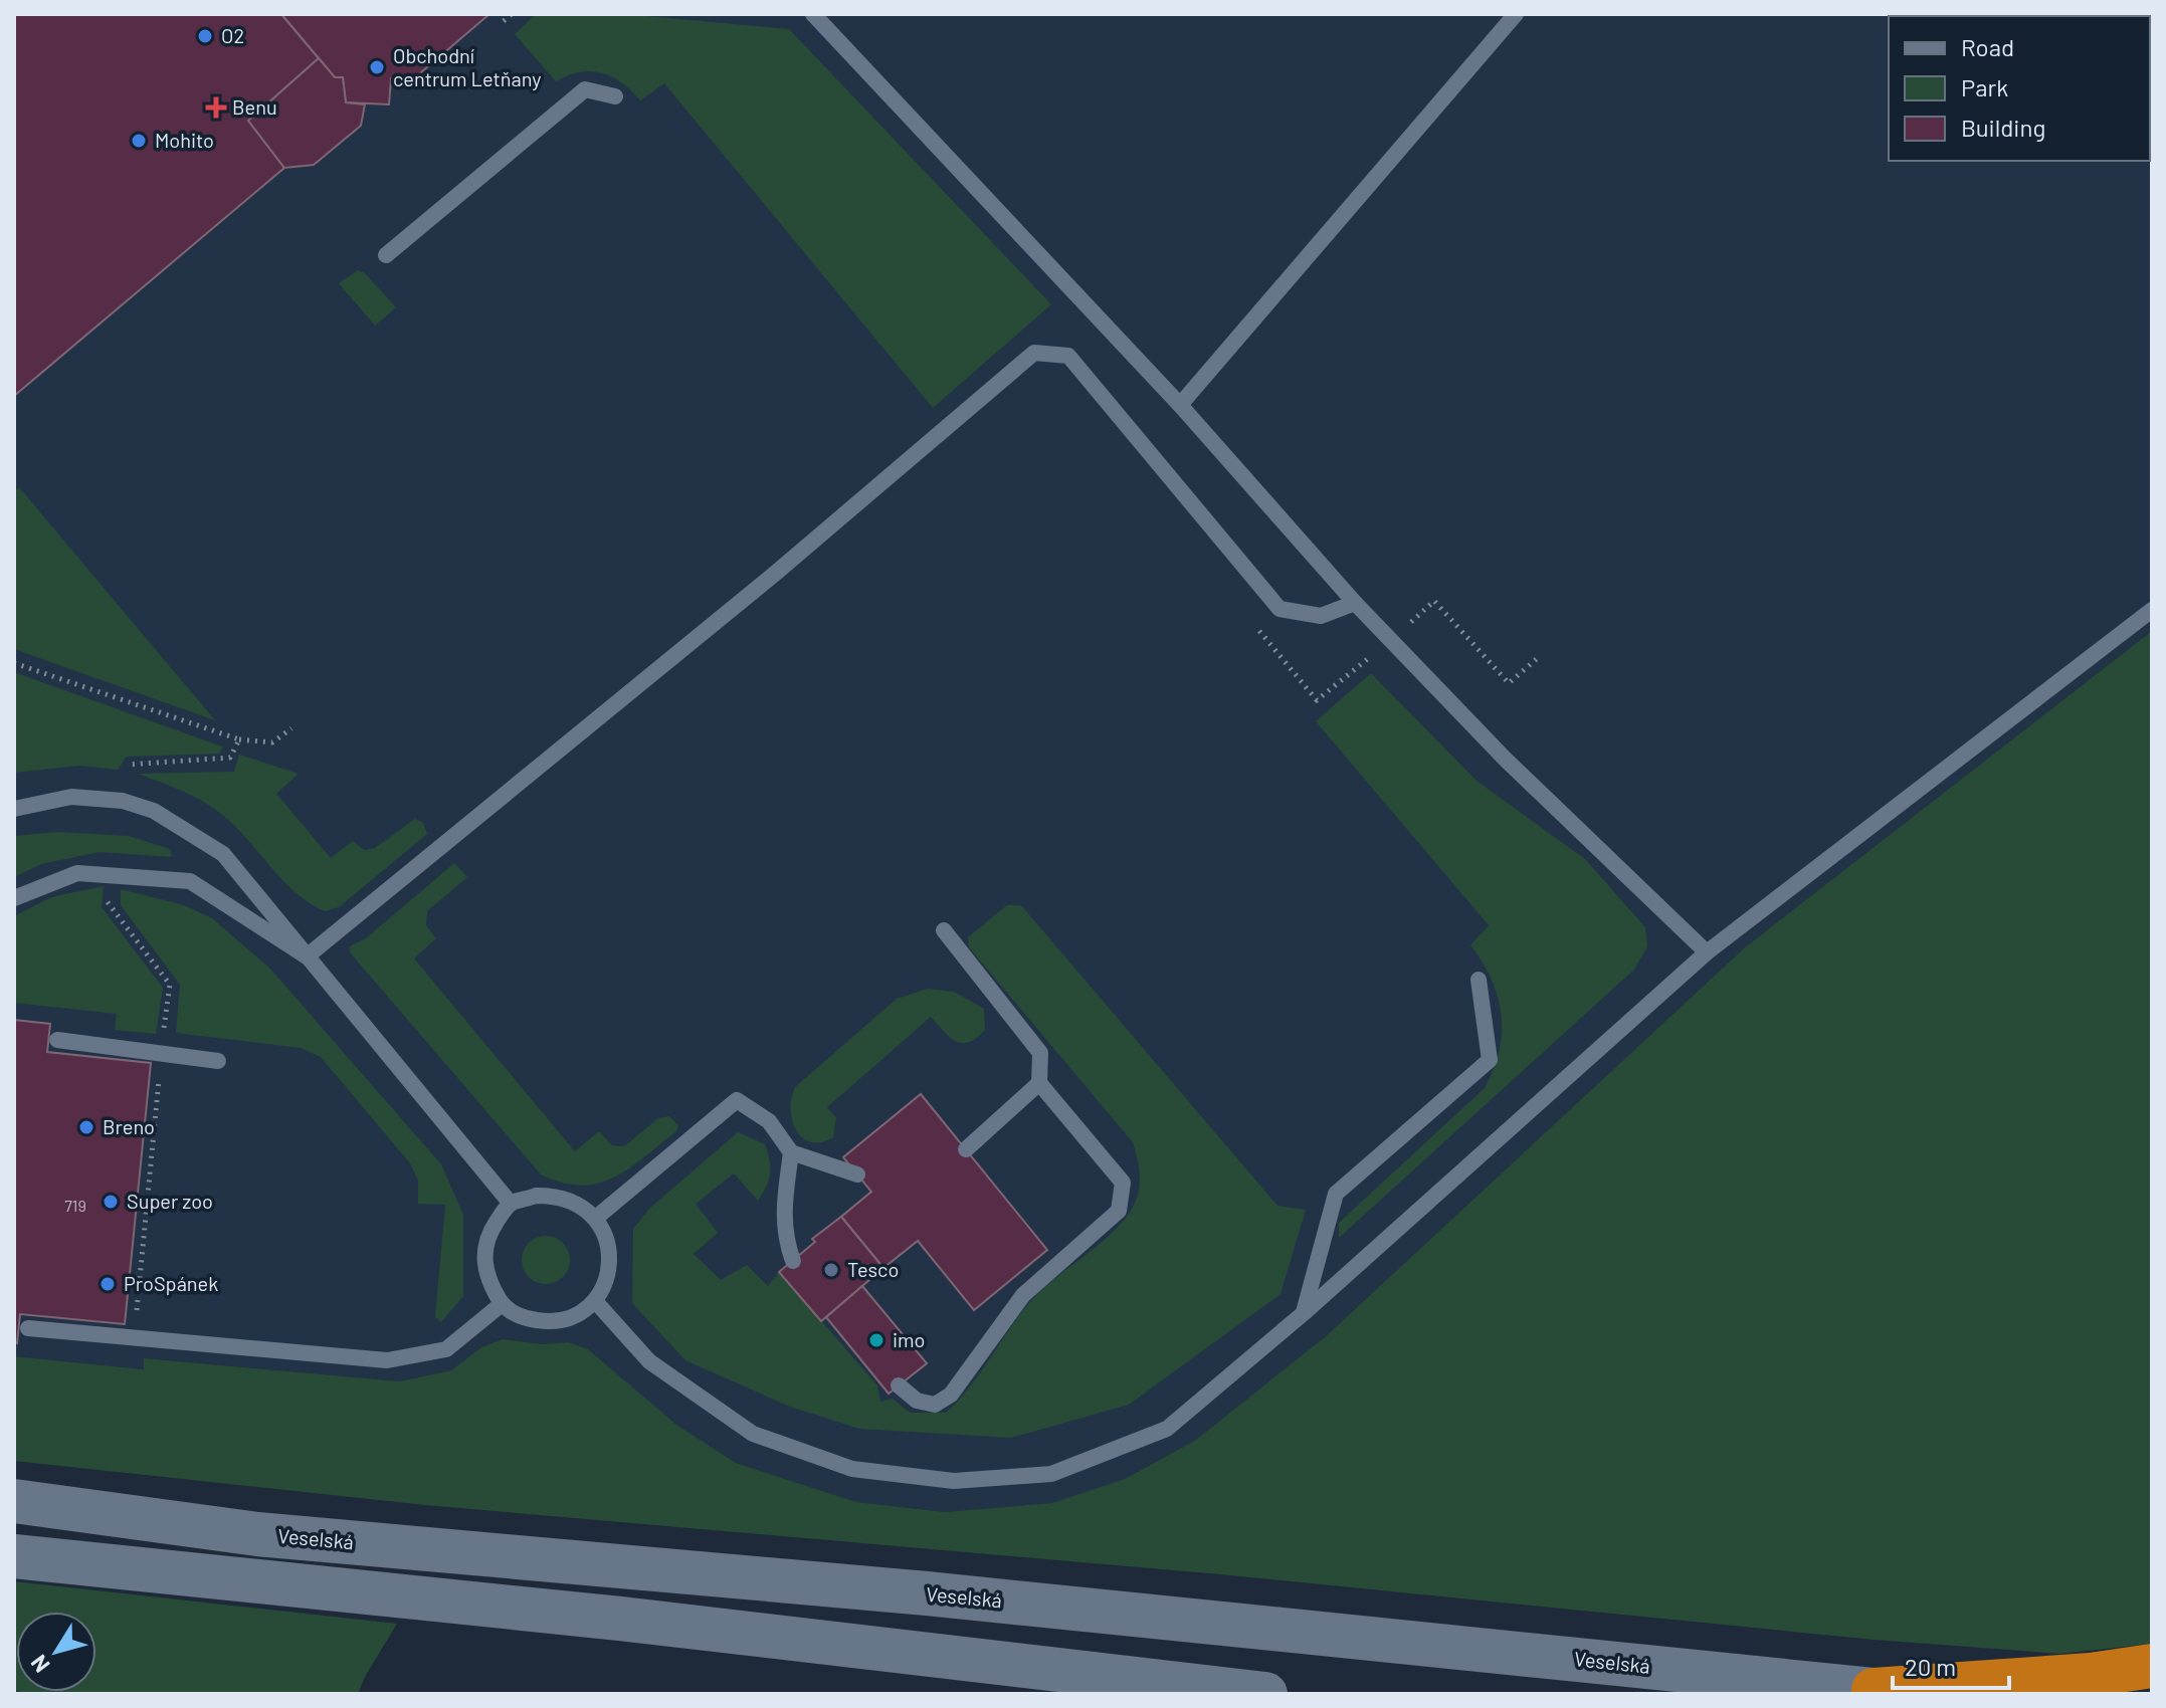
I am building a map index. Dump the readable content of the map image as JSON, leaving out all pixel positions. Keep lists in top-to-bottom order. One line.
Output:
{"streets":{"main road":["Veselská"]},"places":{"other":["O2","Obchodní centrum Letňany","Mohito","Breno","Super zoo","Tesco","ProSpánek","imo"],"health":["Benu"]},"house_numbers":["719"],"legend":["Road","Park","Building"],"scale_bar":"20 m","north":"bottom left"}
